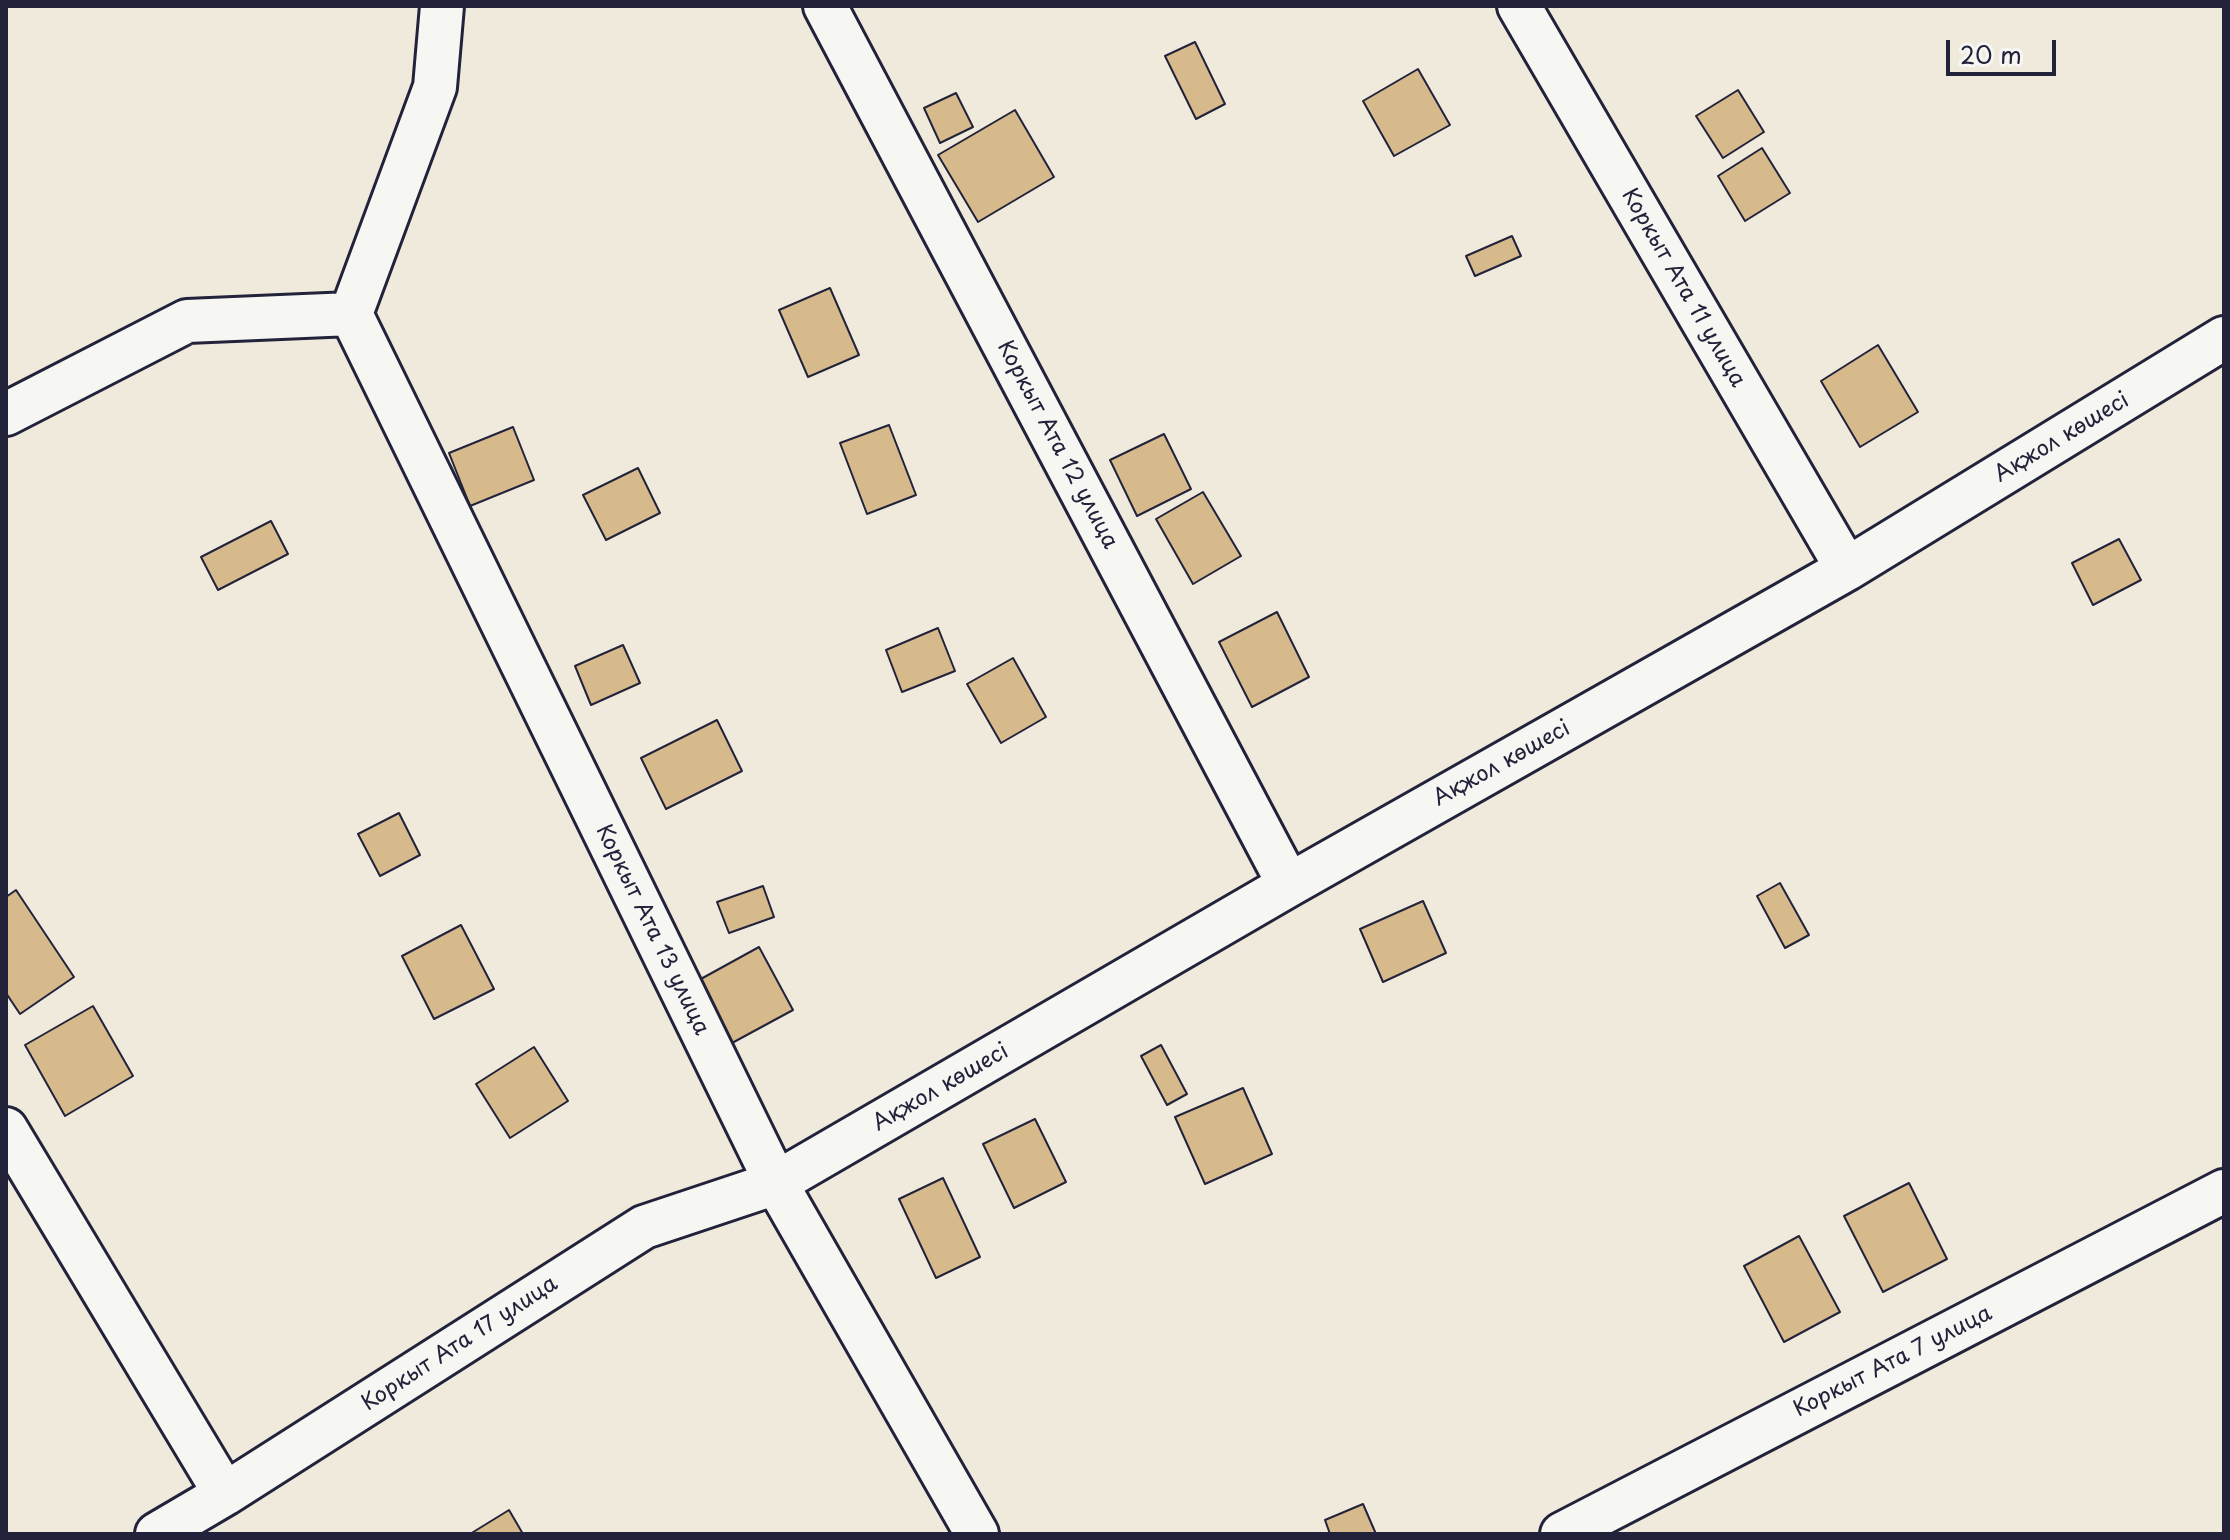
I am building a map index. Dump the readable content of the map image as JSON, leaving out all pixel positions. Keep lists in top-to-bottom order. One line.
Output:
{"streets":{"street":["Коркыт Ата 11 улица","Ақжол көшесі","Коркыт Ата 12 улица","Коркыт Ата 13 улица","Коркыт Ата 17 улица","Коркыт Ата 7 улица"]},"crossings":[["Коркыт Ата 11 улица","Ақжол көшесі"],["Ақжол көшесі","Коркыт Ата 12 улица"],["Ақжол көшесі","Коркыт Ата 13 улица"],["Ақжол көшесі","Коркыт Ата 17 улица"],["Коркыт Ата 13 улица","Коркыт Ата 17 улица"]],"scale_bar":"20 m"}
